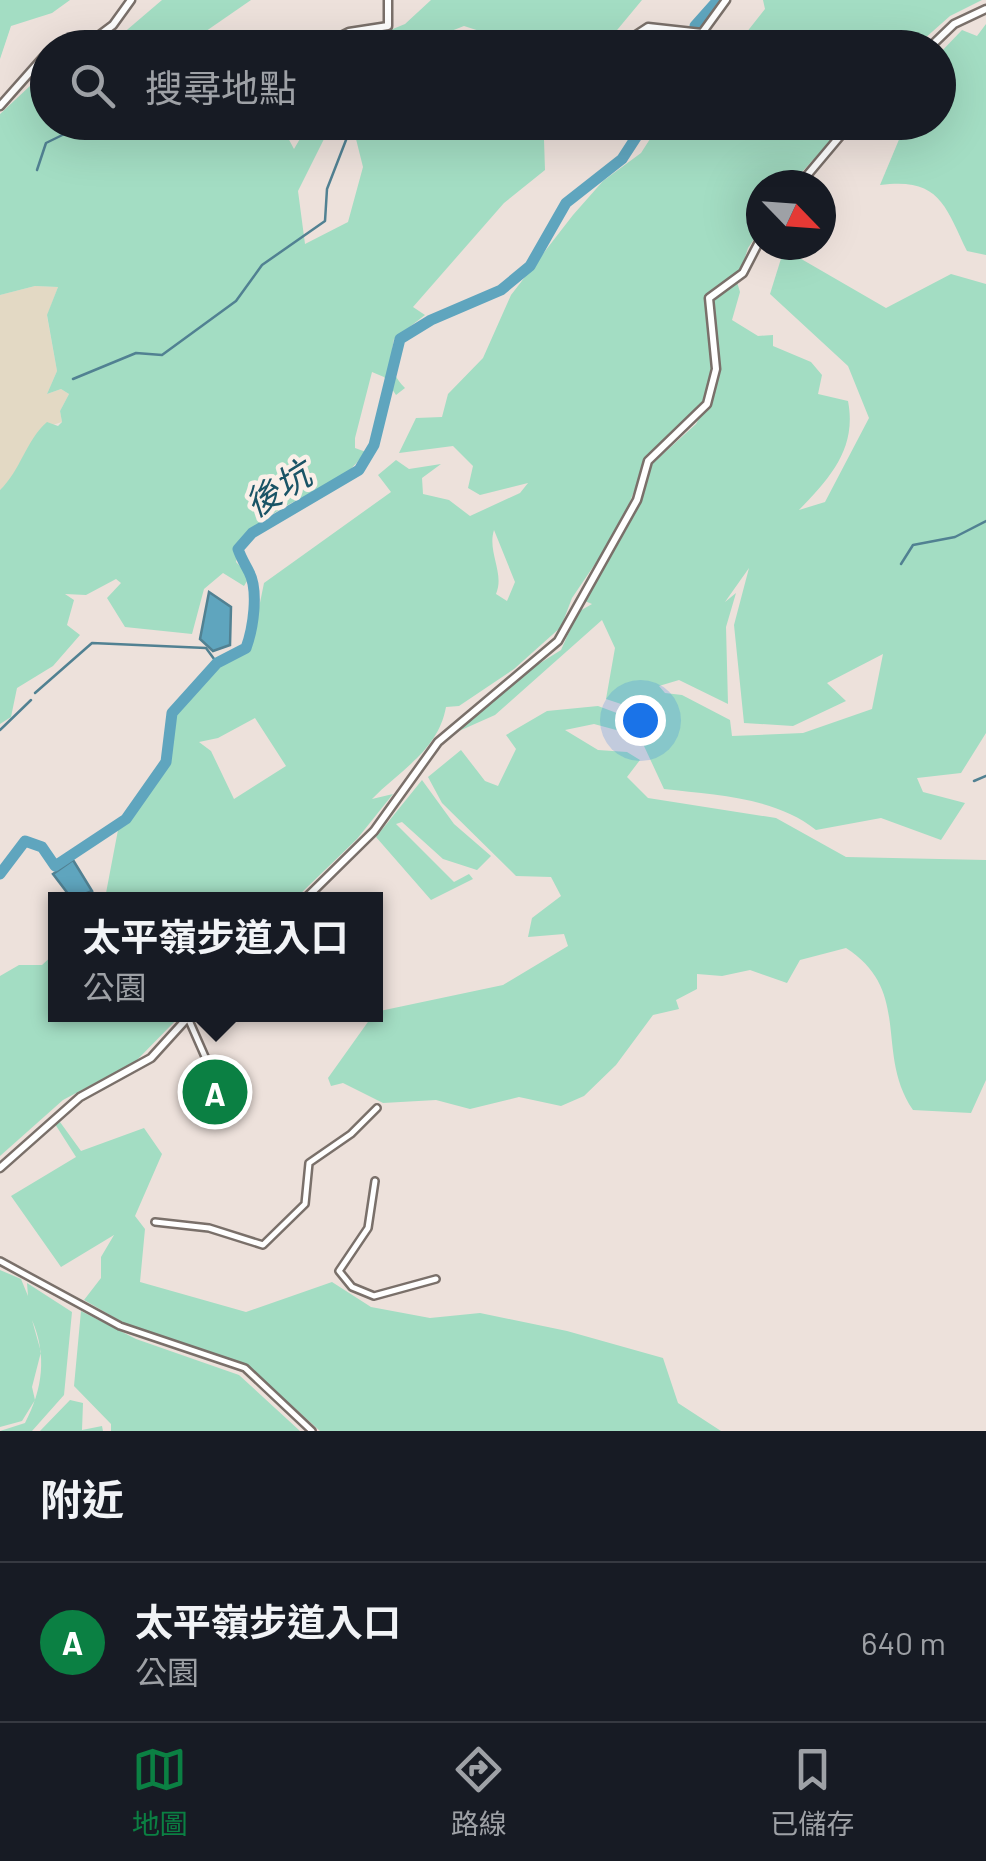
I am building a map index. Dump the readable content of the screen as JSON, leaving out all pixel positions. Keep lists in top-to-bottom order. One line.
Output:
{"water":["後坑"],"north":"bottom right","page":{"search":"搜尋地點","popup":["太平嶺步道入口","公園"],"pins":"A","heading":"附近","list":[{"mark":"A","name":"太平嶺步道入口","note":"公園","value":"640 m"}],"nav":["地圖","路線","已儲存"]}}
